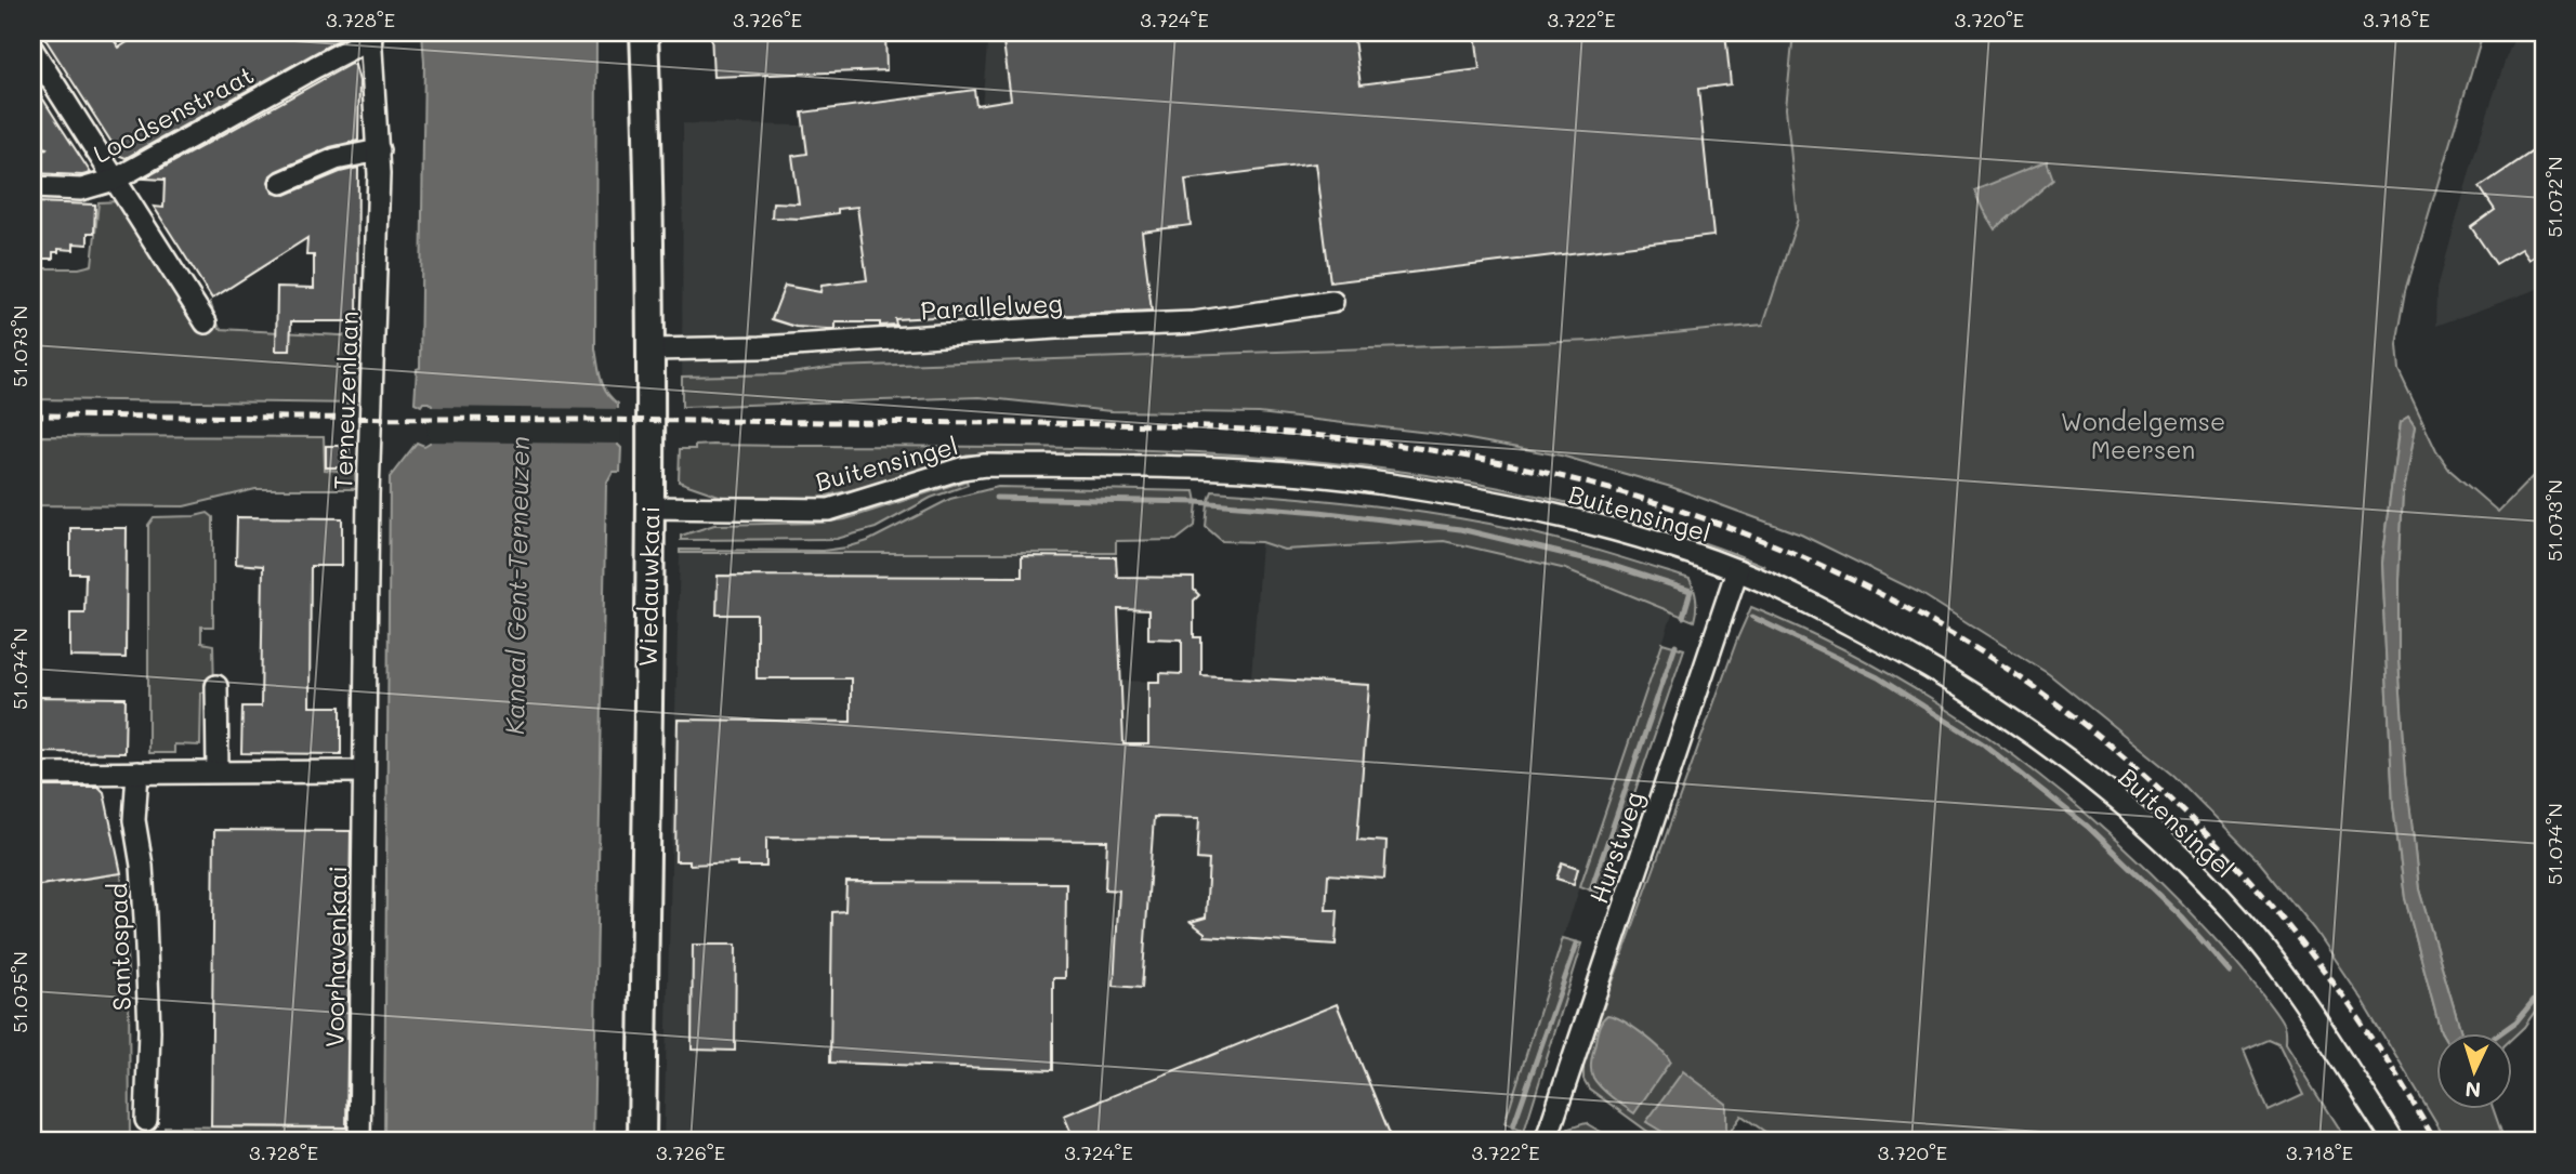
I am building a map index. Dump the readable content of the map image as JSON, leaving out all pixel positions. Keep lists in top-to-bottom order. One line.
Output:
{"streets":{"main road":["Wiedauwkaai"],"street":["Loodsenstraat","Parallelweg","Terneuzenlaan","Buitensingel","Hurstweg","Santospad","Voorhavenkaai"]},"crossings":[["Loodsenstraat","Terneuzenlaan"],["Parallelweg","Wiedauwkaai"],["Terneuzenlaan","Voorhavenkaai"],["Buitensingel","Wiedauwkaai"],["Buitensingel","Hurstweg"]],"water":["Kanaal Gent-Terneuzen"],"parks":["Wondelgemse Meersen"],"north":"bottom","coordinates":["3.728°E","3.726°E","3.724°E","3.722°E","3.720°E","3.718°E","51.072°N","51.073°N","51.074°N","51.075°N"]}
